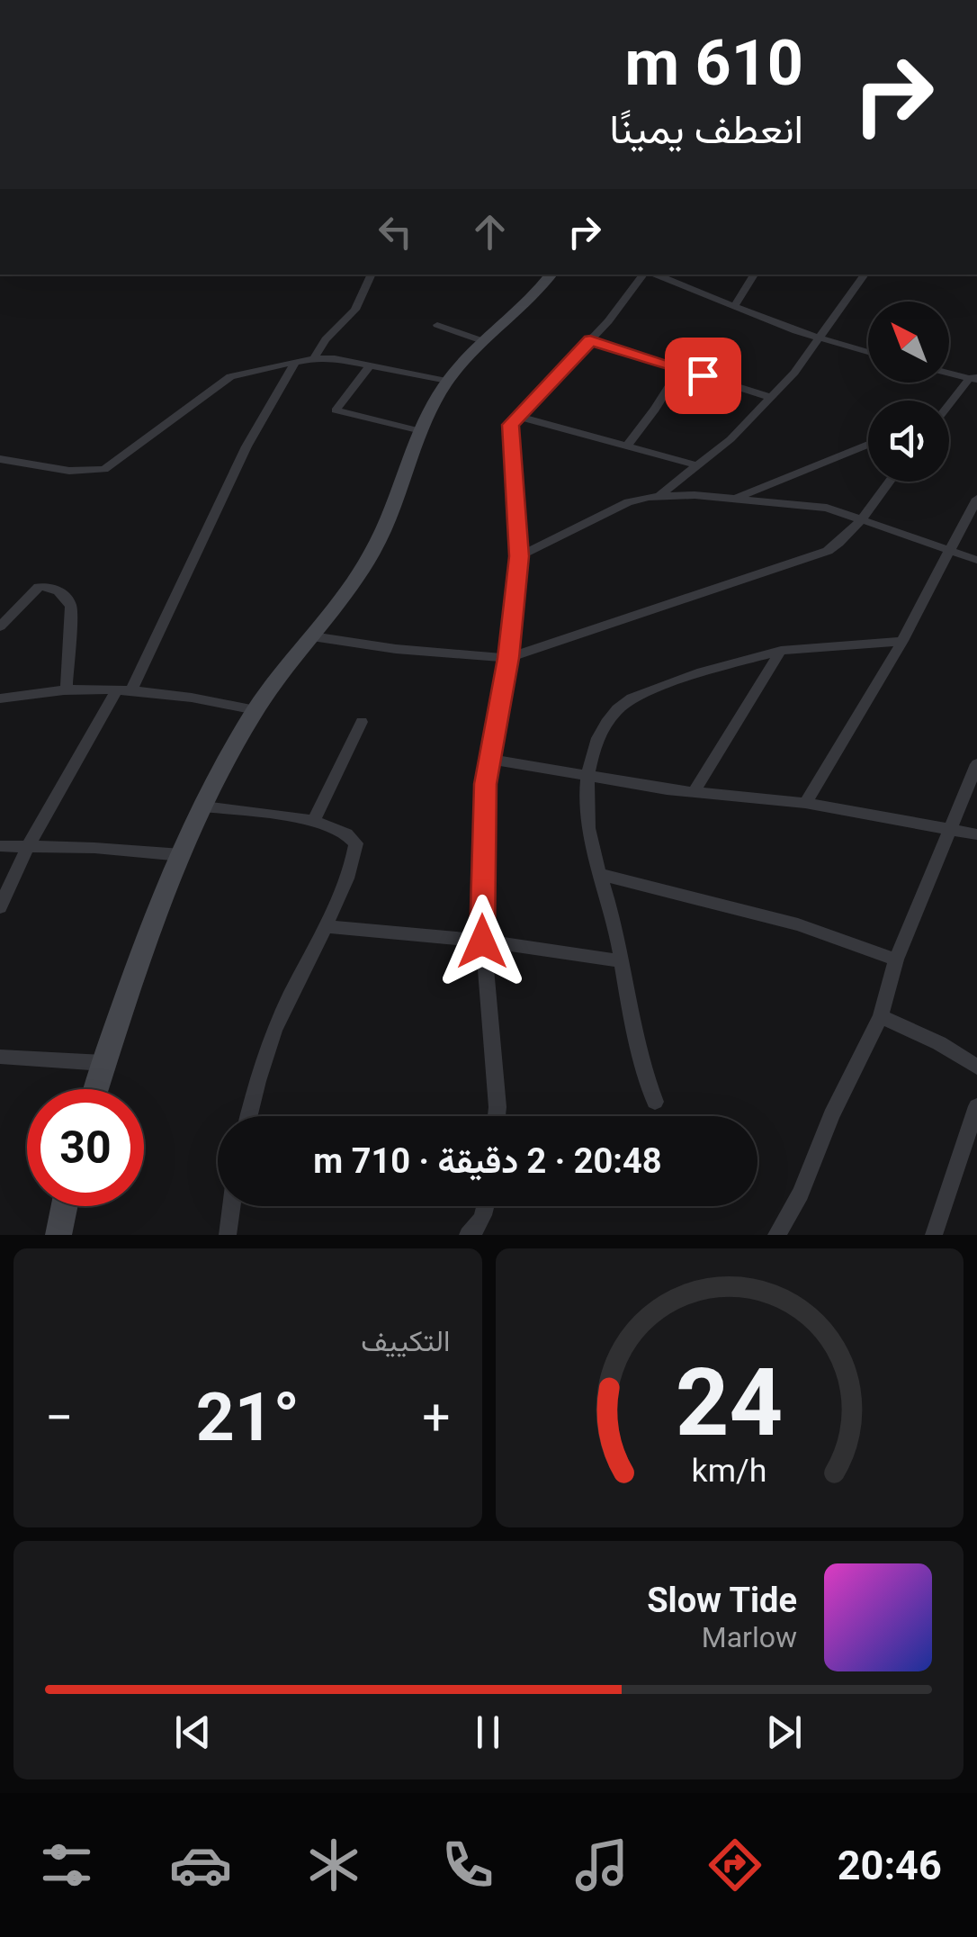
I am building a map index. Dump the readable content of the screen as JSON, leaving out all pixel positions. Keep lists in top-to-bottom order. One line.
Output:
{"north":"top left","page":{"turn":["610 m","انعطف يمينًا"],"limit":"30","trip":"20:48 · 2 دقيقة · 710 m","tile":"التكييف","heat":["−","21°","+"],"song":["Slow Tide","Marlow"],"tabs":"20:46","gauge":["24","km/h"]}}
